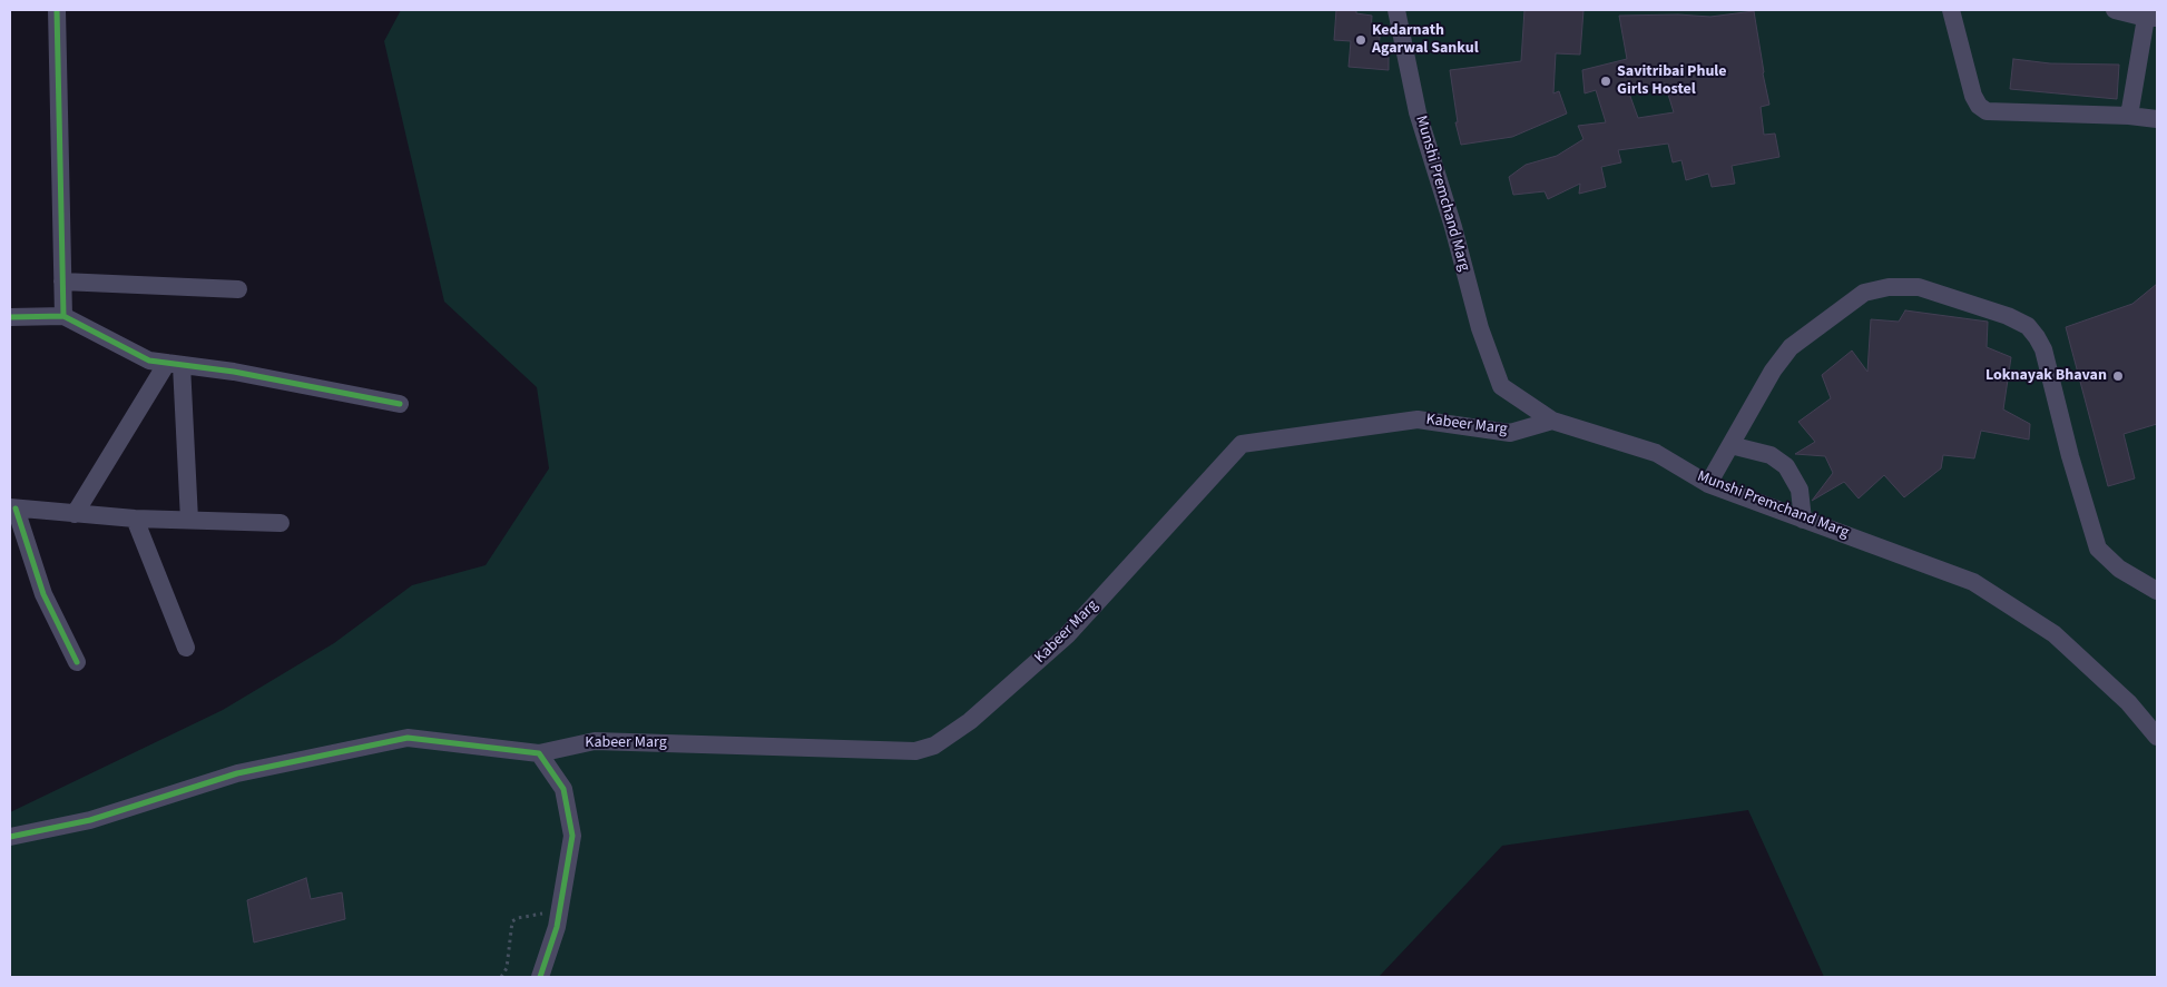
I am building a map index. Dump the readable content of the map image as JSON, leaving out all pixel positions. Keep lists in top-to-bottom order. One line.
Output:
{"streets":{"street":["Munshi Premchand Marg","Kabeer Marg"]},"crossings":[["Munshi Premchand Marg","Kabeer Marg"]],"places":["Kedarnath Agarwal Sankul","Savitribai Phule Girls Hostel","Loknayak Bhavan"]}
